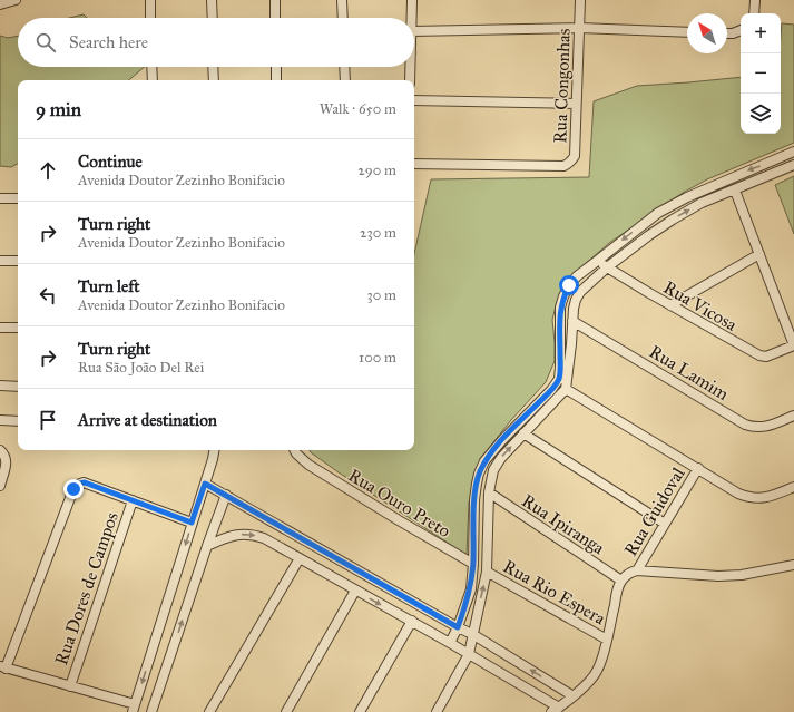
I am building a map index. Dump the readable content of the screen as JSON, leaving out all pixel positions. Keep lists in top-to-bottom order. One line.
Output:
{"streets":{"street":["Rua Congonhas","Rua Vicosa","Rua Lamim","Rua Ouro Preto","Rua Guidoval","Rua Ipiranga","Rua Dores de Campos","Rua Rio Espera"]},"north":"top left","page":{"map_buttons":["+","−"],"search":"Search here","heading":["9 min","Walk · 650 m"],"list":[["Continue","Avenida Doutor Zezinho Bonifacio","290 m"],["Turn right","Avenida Doutor Zezinho Bonifacio","230 m"],["Turn left","Avenida Doutor Zezinho Bonifacio","30 m"],["Turn right","Rua São João Del Rei","100 m"],"Arrive at destination"]}}
